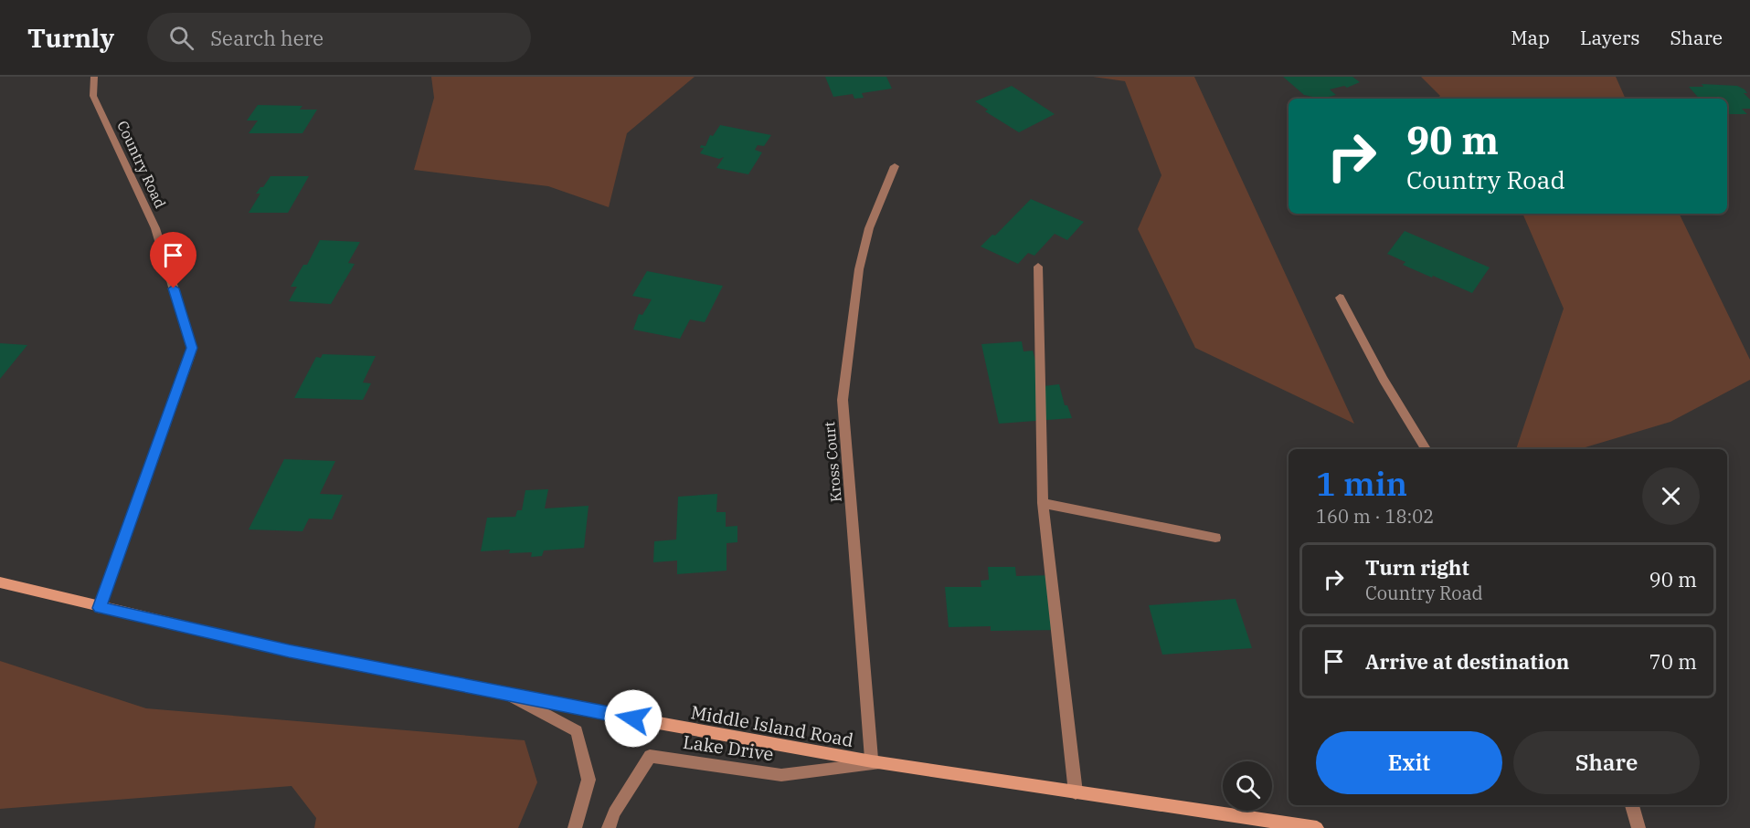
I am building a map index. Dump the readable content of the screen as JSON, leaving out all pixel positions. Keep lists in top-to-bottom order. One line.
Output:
{"streets":{"street":["Country Road","Kross Court","Middle Island Road","Lake Drive"]},"crossings":[["Country Road","Middle Island Road"],["Kross Court","Middle Island Road"],["Kross Court","Lake Drive"],["Middle Island Road","Lake Drive"]],"page":{"header":"Turnly","search":"Search here","nav":["Map","Layers","Share"],"turn":["90 m","Country Road"],"heading":["1 min","160 m · 18:02"],"list":[{"name":"Turn right","note":"Country Road","value":"90 m"},{"name":"Arrive at destination","value":"70 m"}],"buttons":["Exit","Share"]}}
